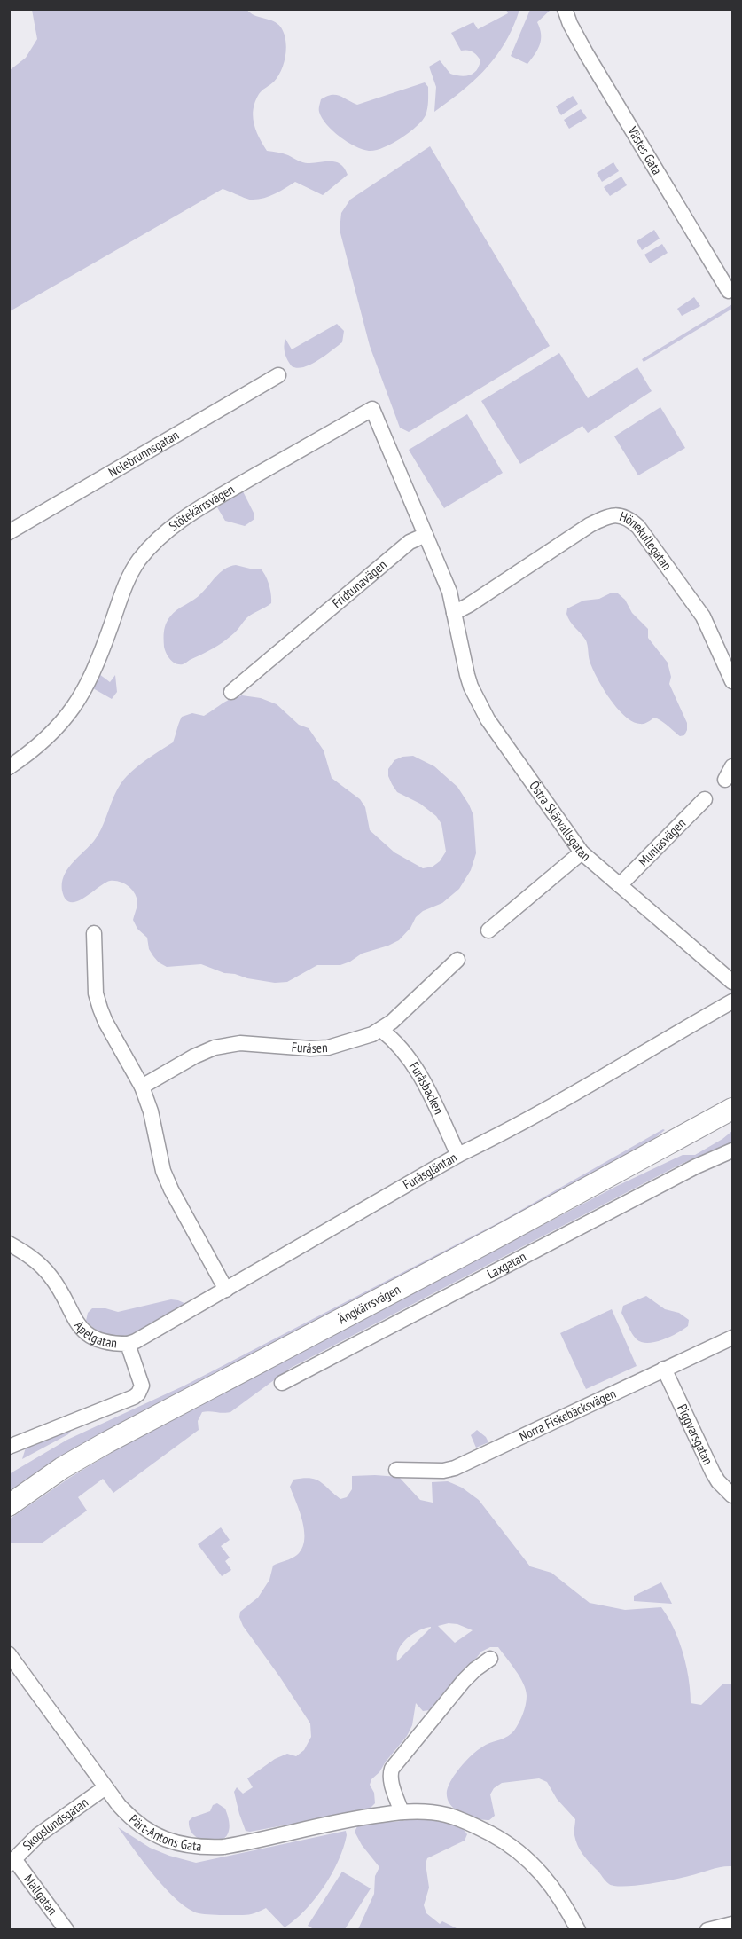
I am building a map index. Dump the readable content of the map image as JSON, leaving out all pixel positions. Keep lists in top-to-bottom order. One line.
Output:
{"streets":{"street":["Västes Gata","Nolebrunnsgatan","Stötekärrsvägen","Hönekullegatan","Fridtunavägen","Östra Skärvallsgatan","Munjasvägen","Furåsen","Furåsbacken","Furåsgläntan","Laxgatan","Ängkärrsvägen","Apelgatan","Norra Fiskebäcksvägen","Piggvarsgatan","Skogslundsgatan","Pärt-Antons Gata","Mallgatan"]},"crossings":[["Stötekärrsvägen","Fridtunavägen"],["Hönekullegatan","Östra Skärvallsgatan"],["Östra Skärvallsgatan","Munjasvägen"],["Furåsen","Furåsbacken"],["Furåsbacken","Furåsgläntan"],["Furåsgläntan","Apelgatan"],["Norra Fiskebäcksvägen","Piggvarsgatan"],["Skogslundsgatan","Pärt-Antons Gata"],["Skogslundsgatan","Mallgatan"]]}
